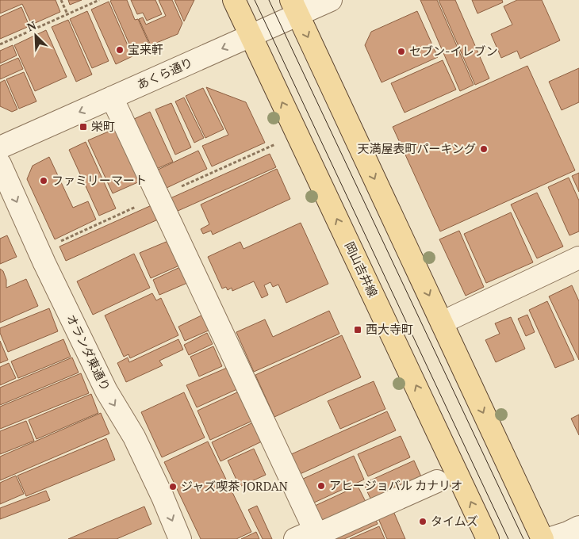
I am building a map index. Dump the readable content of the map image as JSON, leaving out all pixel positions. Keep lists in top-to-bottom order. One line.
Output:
{"streets":{"main road":["岡山吉井線"],"street":["あくら通り","オランダ東通り"]},"crossings":[["あくら通り","岡山吉井線"]],"one_way":["あくら通り"],"places":{"other":["宝来軒","セブン-イレブン","天満屋表町パーキング","ファミリーマート","アヒージョバル カナリオ","ジャズ喫茶 JORDAN","タイムズ"],"transit":["栄町","西大寺町"]},"north":"top left"}
